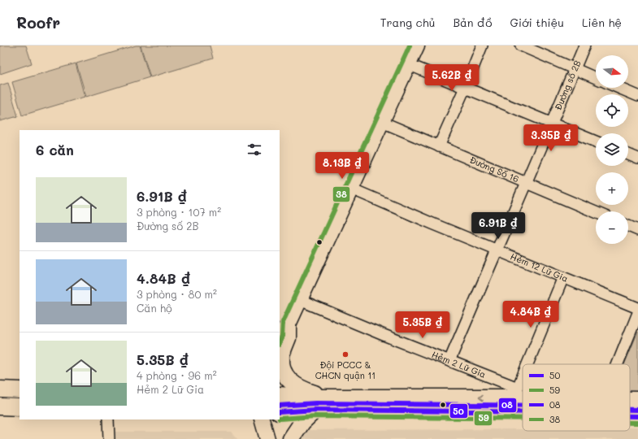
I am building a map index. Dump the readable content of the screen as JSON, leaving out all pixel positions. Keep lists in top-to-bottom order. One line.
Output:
{"streets":{"street":["Đường số 2B","Đường Số 16","Hẻm 12 Lữ Gia","Hẻm 2 Lữ Gia"]},"crossings":[["Đường số 2B","Đường Số 16"],["Đường số 2B","Hẻm 12 Lữ Gia"],["Đường số 2B","Hẻm 2 Lữ Gia"]],"places":["Đội PCCC & CHCN quận 11"],"lines":["transit line 38","transit line 08","transit line 50","transit line 59"],"legend":["50","59","08","38"],"north":"right","page":{"header":"Roofr","nav":["Trang chủ","Bản đồ","Giới thiệu","Liên hệ"],"map_buttons":["+","−"],"price":["5.62B ₫","3.35B ₫","8.13B ₫","6.91B ₫","4.84B ₫","5.35B ₫"],"heading":"6 căn","list":[{"name":"6.91B ₫","note":"3 phòng · 107 m² · Đường số 2B"},{"name":"4.84B ₫","note":"3 phòng · 80 m² · Căn hộ"},{"name":"5.35B ₫","note":"4 phòng · 96 m² · Hẻm 2 Lữ Gia"}]}}
